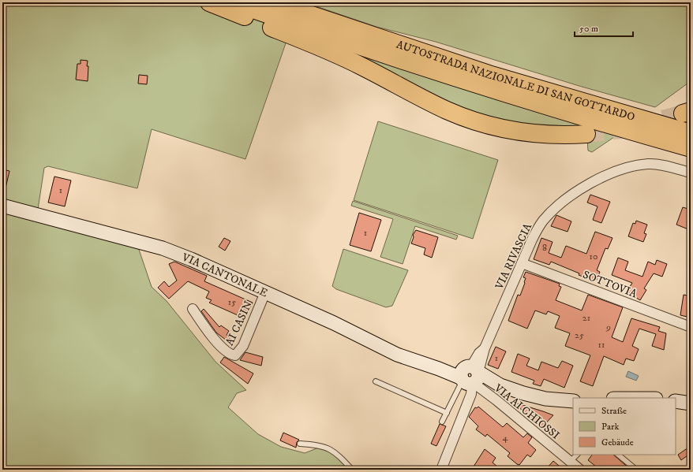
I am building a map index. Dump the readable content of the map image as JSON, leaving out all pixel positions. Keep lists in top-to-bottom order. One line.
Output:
{"streets":{"highway":["AUTOSTRADA NAZIONALE DI SAN GOTTARDO"],"main road":["VIA CANTONALE"],"street":["VIA RIVASCIA","SOTTOVIA","AI CASIN","VIA AI CHIOSSI"]},"crossings":[["VIA RIVASCIA","VIA CANTONALE"],["VIA RIVASCIA","SOTTOVIA"],["VIA RIVASCIA","VIA AI CHIOSSI"],["VIA CANTONALE","AI CASIN"],["VIA CANTONALE","VIA AI CHIOSSI"]],"house_numbers":["1","1","8","10","15","21","9","25","11","1","4"],"legend":["Straße","Park","Gebäude"],"scale_bar":"50 m"}
